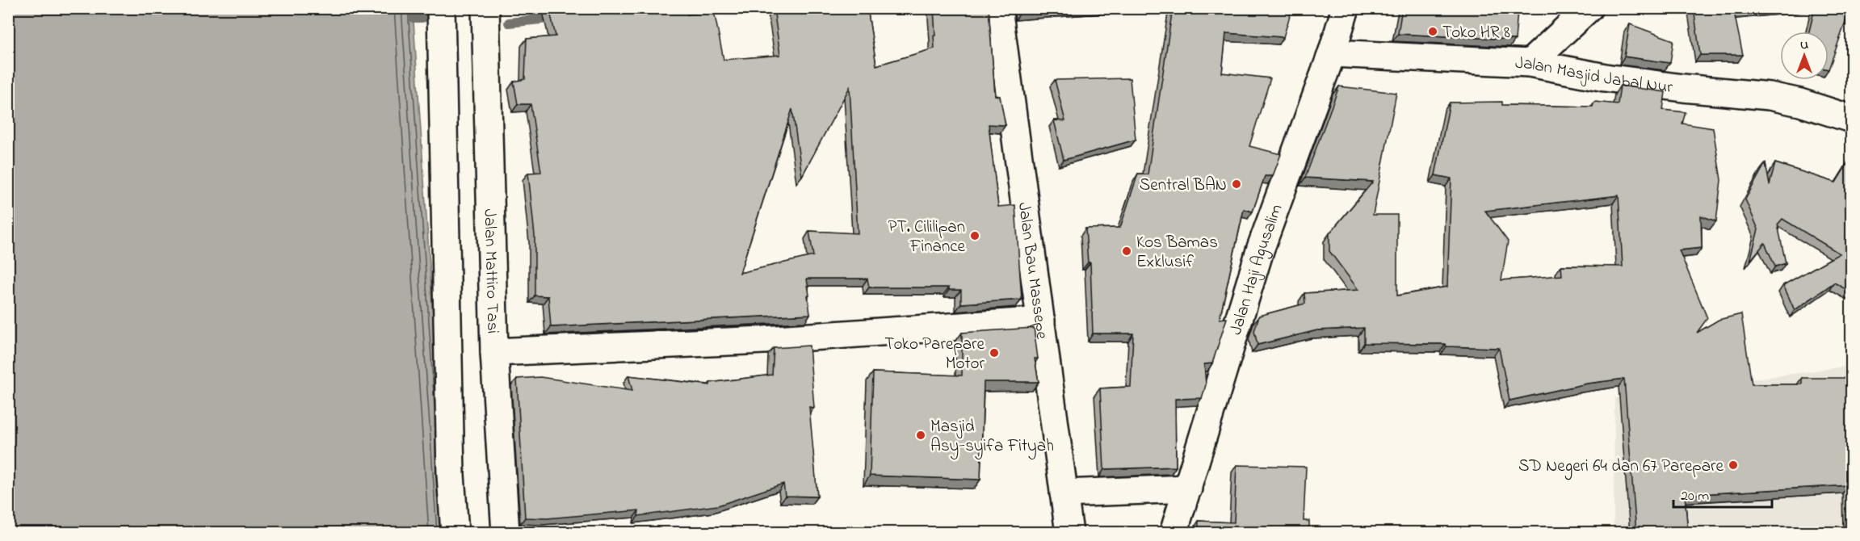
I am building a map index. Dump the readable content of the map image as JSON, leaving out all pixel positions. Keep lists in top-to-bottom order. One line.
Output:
{"streets":{"main road":["Jalan Masjid Jabal Nur","Jalan Haji Agusalim","Jalan Mattiro Tasi","Jalan Bau Massepe"]},"crossings":[["Jalan Masjid Jabal Nur","Jalan Haji Agusalim"]],"places":["Toko HR 8","Sentral BAN","PT. Cililipan Finance","Kos Bamas Exklusif","Toko Parepare Motor","Masjid Asy-syifa Fityah","SD Negeri 64 dan 67 Parepare"],"scale_bar":"20 m","north":"top"}
